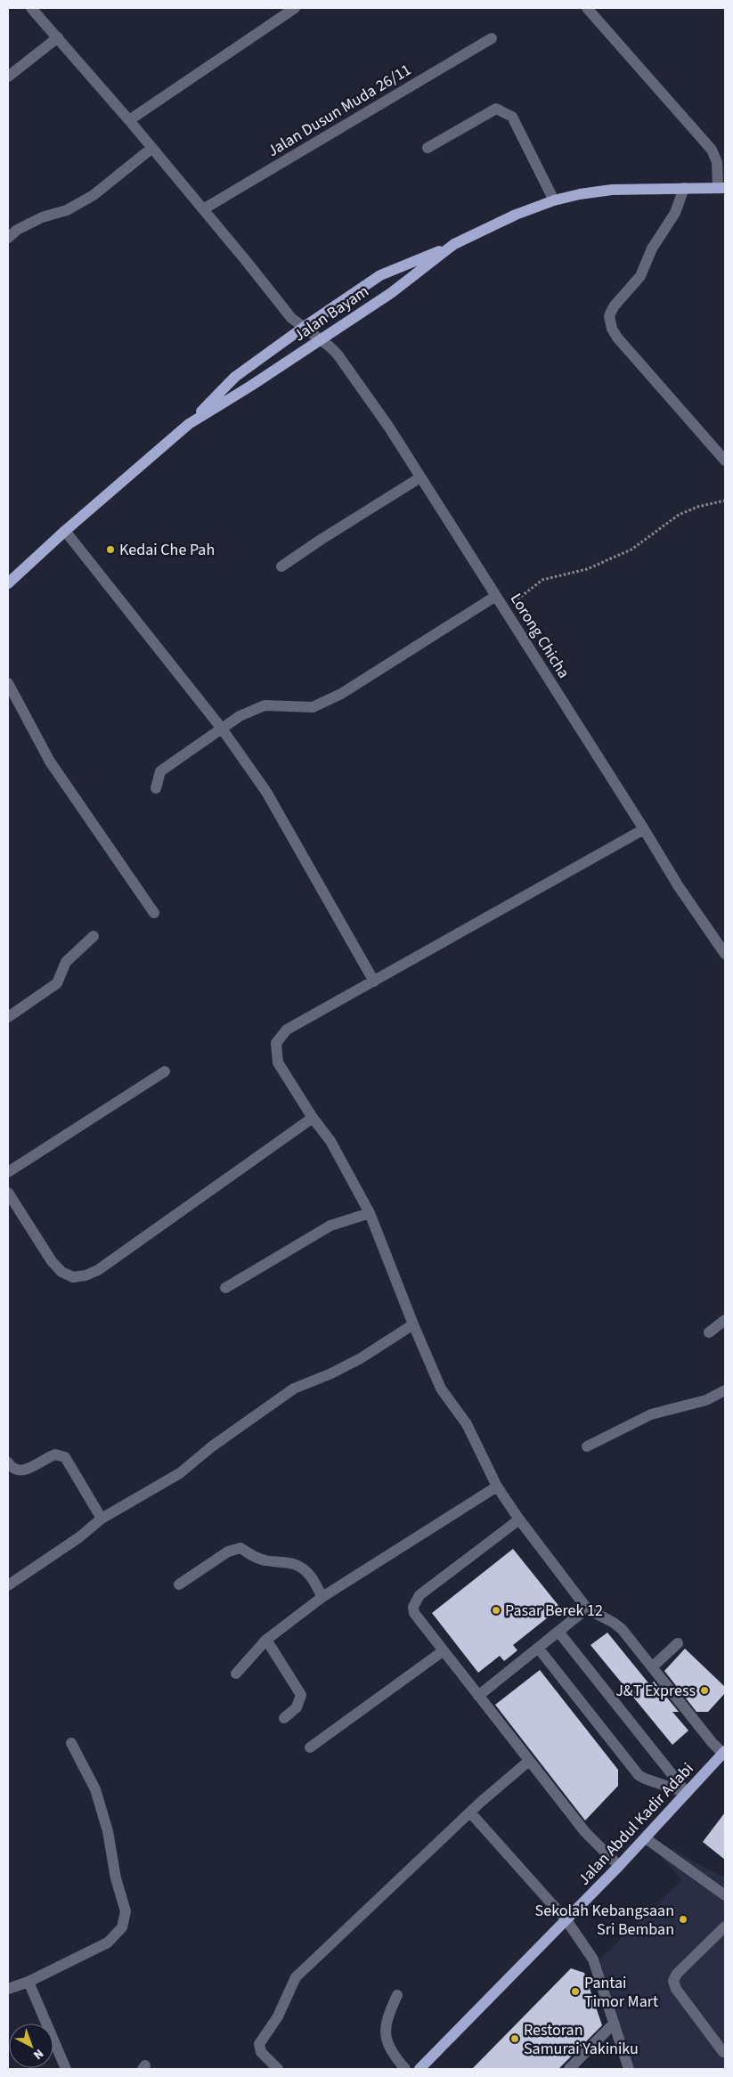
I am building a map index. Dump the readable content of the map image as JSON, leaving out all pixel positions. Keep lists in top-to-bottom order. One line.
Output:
{"streets":{"main road":["Jalan Bayam","Jalan Abdul Kadir Adabi"],"street":["Jalan Dusun Muda 26/11","Lorong Chicha"]},"crossings":[["Jalan Dusun Muda 26/11","Lorong Chicha"],["Jalan Bayam","Lorong Chicha"]],"places":["Kedai Che Pah","Pasar Berek 12","J&T Express","Sekolah Kebangsaan Sri Bemban","Pantai Timor Mart","Restoran Samurai Yakiniku"],"north":"bottom right"}
